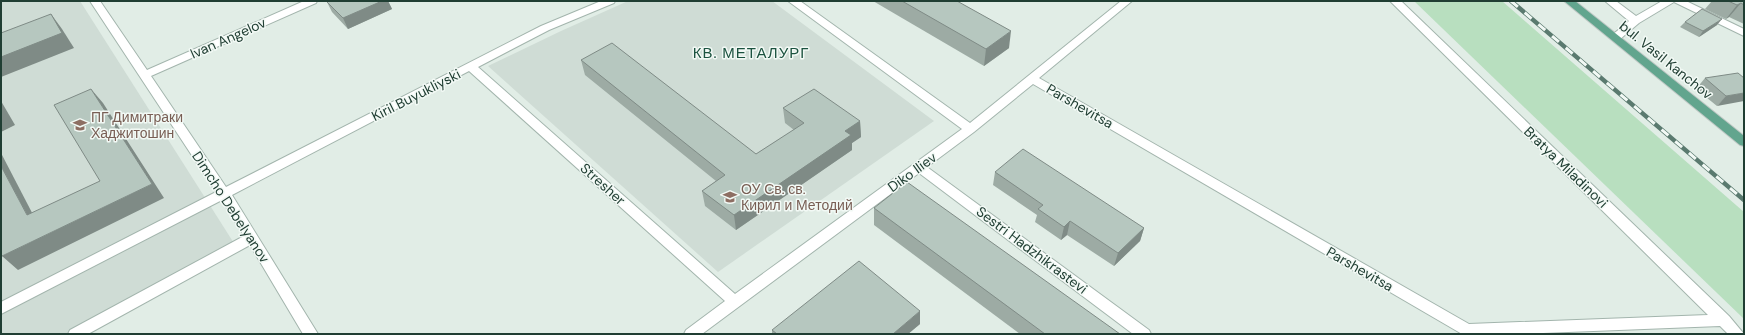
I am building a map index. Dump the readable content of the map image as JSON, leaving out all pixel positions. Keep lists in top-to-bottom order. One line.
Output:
{"streets":{"main road":["bul. Vasil Kanchov"],"street":["Ivan Angelov","Kiril Buyukliyski","Parshevitsa","Bratya Miladinovi","Diko Iliev","Stresher","Dimcho Debelyanov","Sestri Hadzhikrastevi"]},"crossings":[["Ivan Angelov","Dimcho Debelyanov"],["Kiril Buyukliyski","Stresher"],["Kiril Buyukliyski","Dimcho Debelyanov"],["Parshevitsa","Bratya Miladinovi"],["Parshevitsa","Diko Iliev"],["Diko Iliev","Stresher"],["Diko Iliev","Sestri Hadzhikrastevi"]],"districts":["КВ. МЕТАЛУРГ"],"places":{"school or university":["ПГ Димитраки Хаджитошин","ОУ Св. св. Кирил и Методий"]}}
